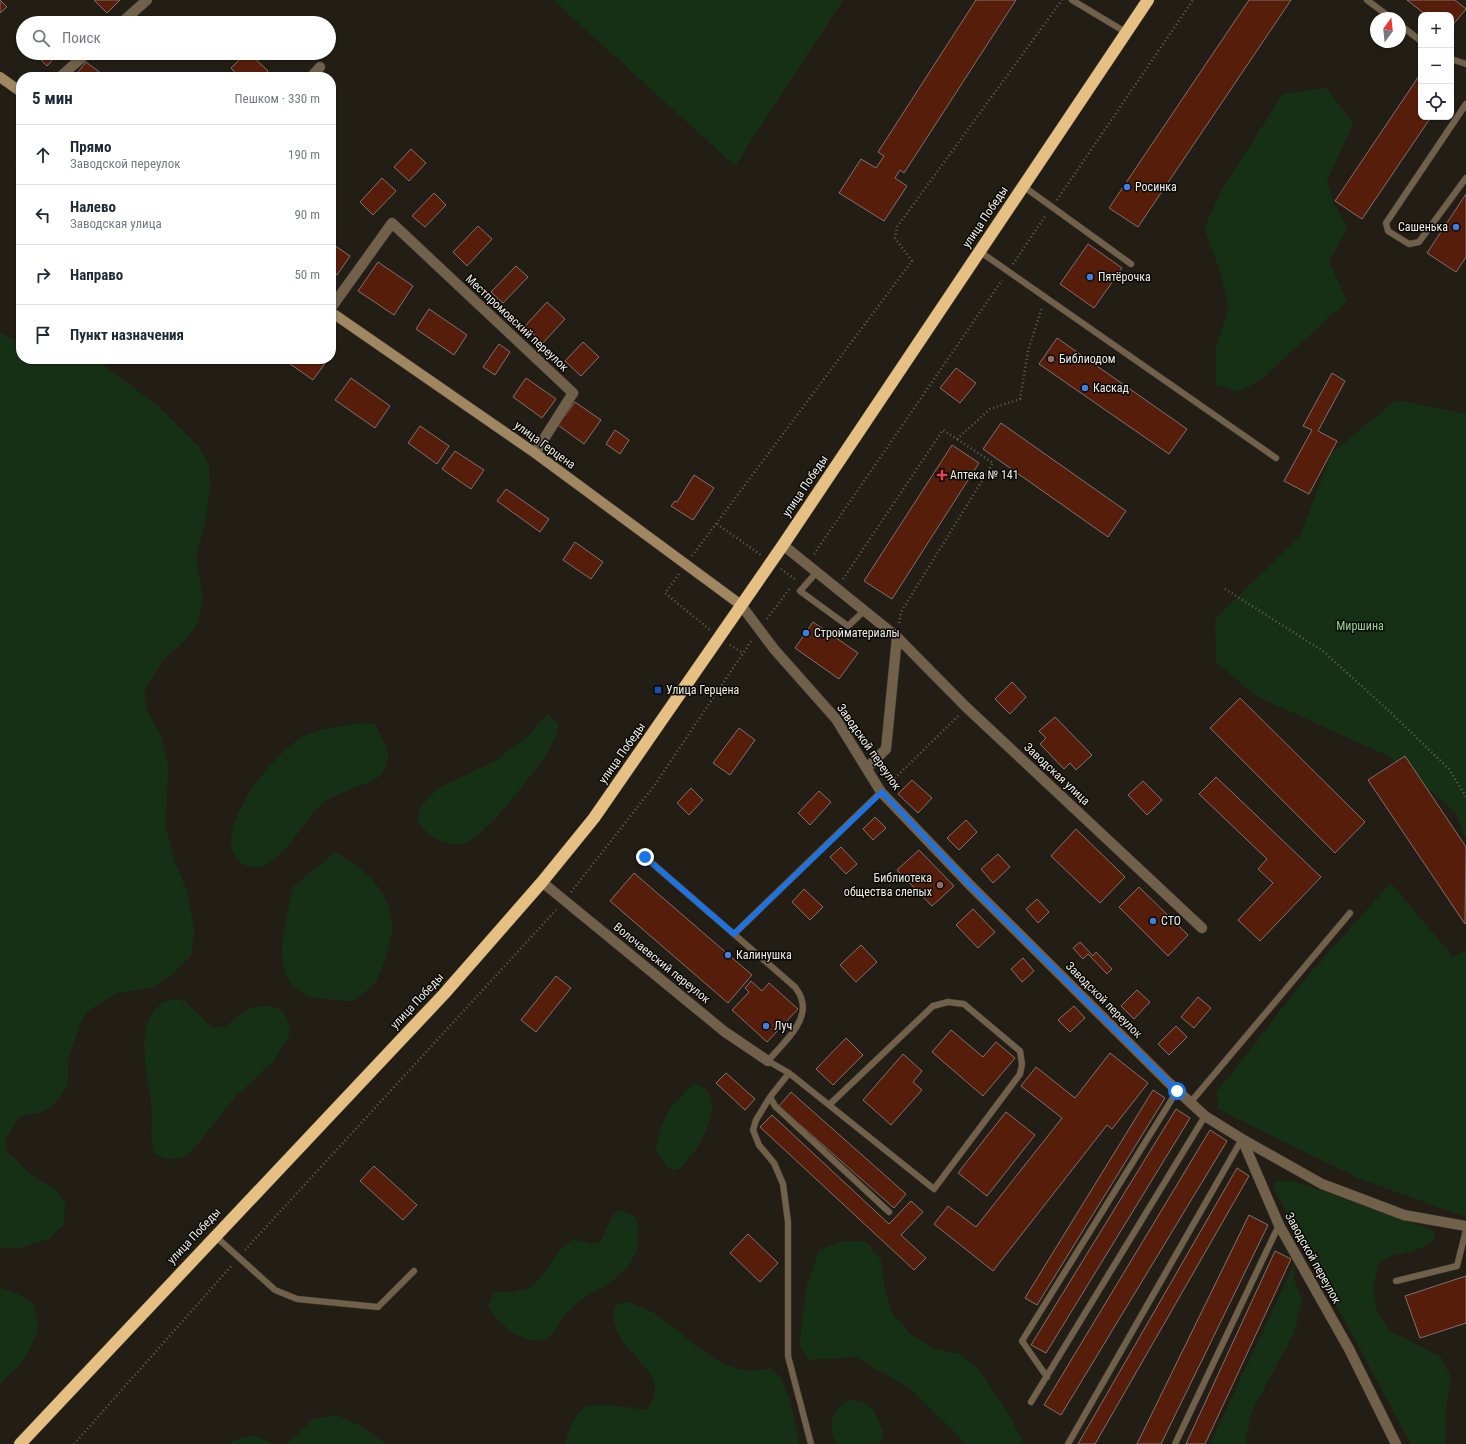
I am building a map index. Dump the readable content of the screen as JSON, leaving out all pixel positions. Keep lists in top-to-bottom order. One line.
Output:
{"streets":{"highway":["улица Победы"],"street":["Местпромовский переулок","улица Герцена","Заводской переулок","Заводская улица","Волочаевский переулок"]},"crossings":[["улица Победы","улица Герцена"],["улица Победы","Заводской переулок"],["улица Победы","Заводская улица"],["улица Победы","Волочаевский переулок"],["Местпромовский переулок","улица Герцена"],["улица Герцена","Заводской переулок"]],"parks":["Миршина"],"places":{"other":["Росинка","Сашенька","Пятёрочка","Библиодом","Каскад","Стройматериалы","Библиотека общества слепых","СТО","Калинушка","Луч"],"health":["Аптека № 141"],"transit":["Улица Герцена"]},"north":"top","page":{"map_buttons":["+","−"],"search":"Поиск","heading":["5 мин","Пешком · 330 m"],"list":[["Прямо","Заводской переулок","190 m"],["Налево","Заводская улица","90 m"],["Направо","50 m"],"Пункт назначения"]}}
